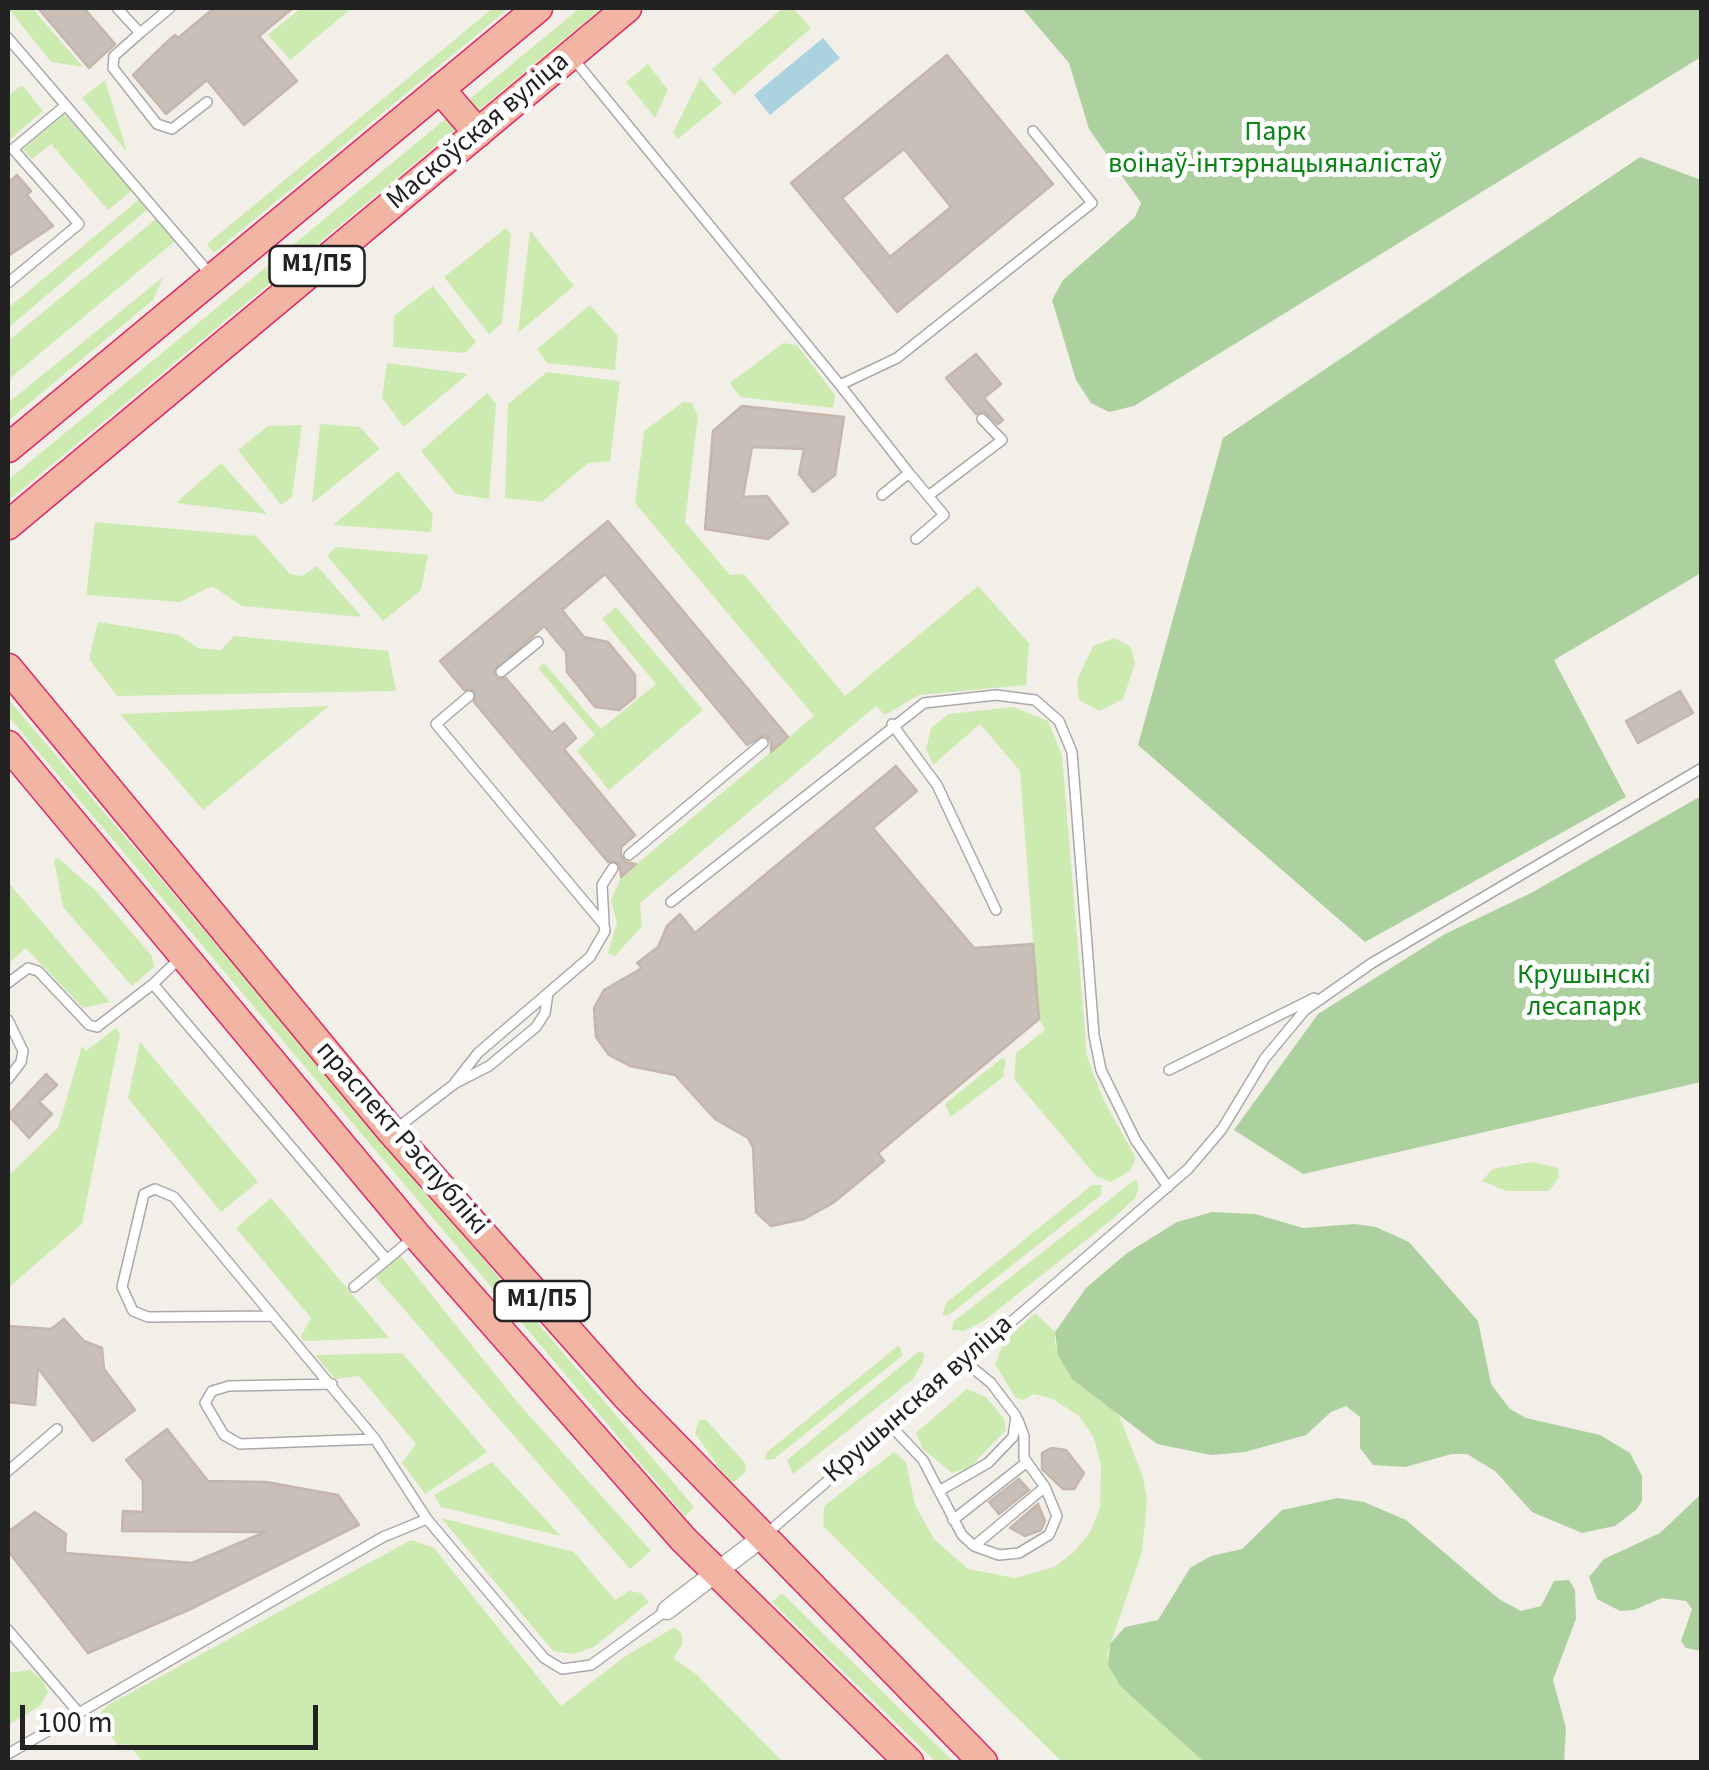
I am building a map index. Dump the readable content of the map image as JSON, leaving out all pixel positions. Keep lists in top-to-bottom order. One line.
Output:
{"streets":{"highway":["Маскоўская вуліца","М1/П5","праспект Рэспублікі"],"street":["Крушынская вуліца"]},"crossings":[["праспект Рэспублікі","Крушынская вуліца"]],"parks":["Парк воінаў-інтэрнацыяналістаў","Крушынскі лесапарк"],"scale_bar":"100 m"}
